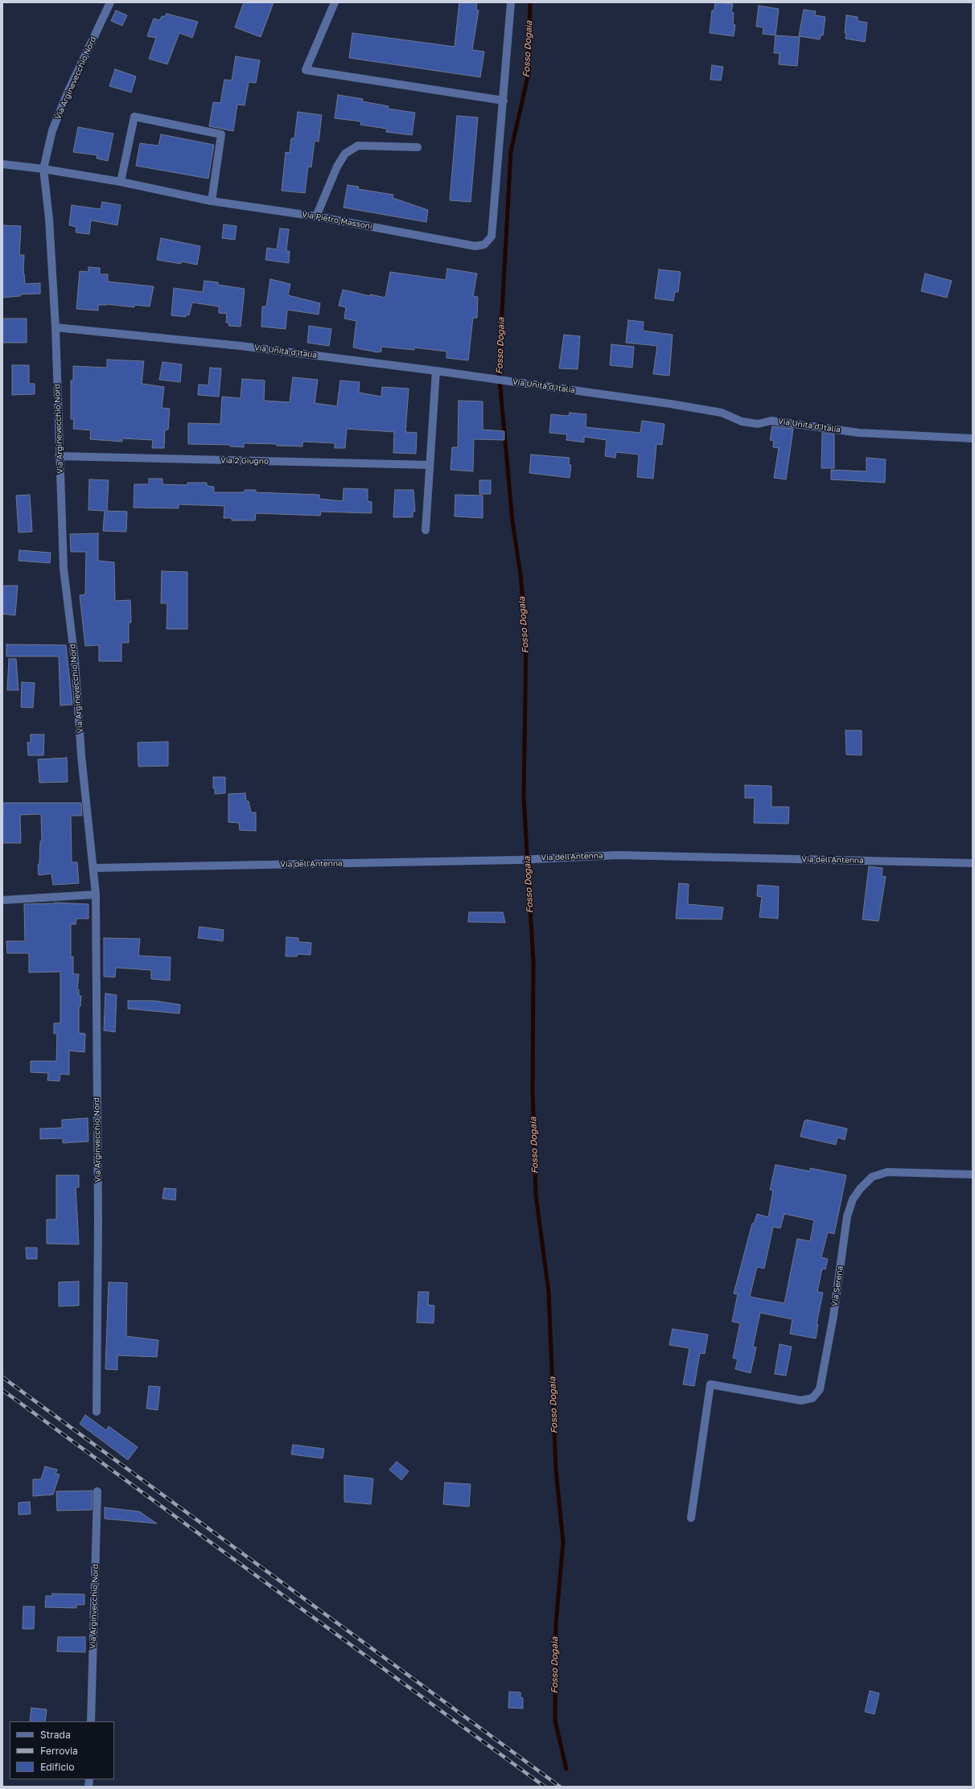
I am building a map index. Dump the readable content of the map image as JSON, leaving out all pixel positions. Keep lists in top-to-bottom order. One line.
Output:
{"streets":{"street":["Via Arginevecchio Nord","Via Pietro Massoni","Via Unità d'Italia","Via 2 Giugno","Via dell'Antenna","Via Arginvecchio Nord","Via Serena"]},"crossings":[["Via Arginevecchio Nord","Via Pietro Massoni"],["Via Arginevecchio Nord","Via Unità d'Italia"],["Via Arginevecchio Nord","Via 2 Giugno"],["Via Arginevecchio Nord","Via dell'Antenna"],["Via Arginevecchio Nord","Via Arginvecchio Nord"],["Via dell'Antenna","Via Arginvecchio Nord"]],"water":["Fosso Dogaia"],"legend":["Strada","Ferrovia","Edificio"]}
